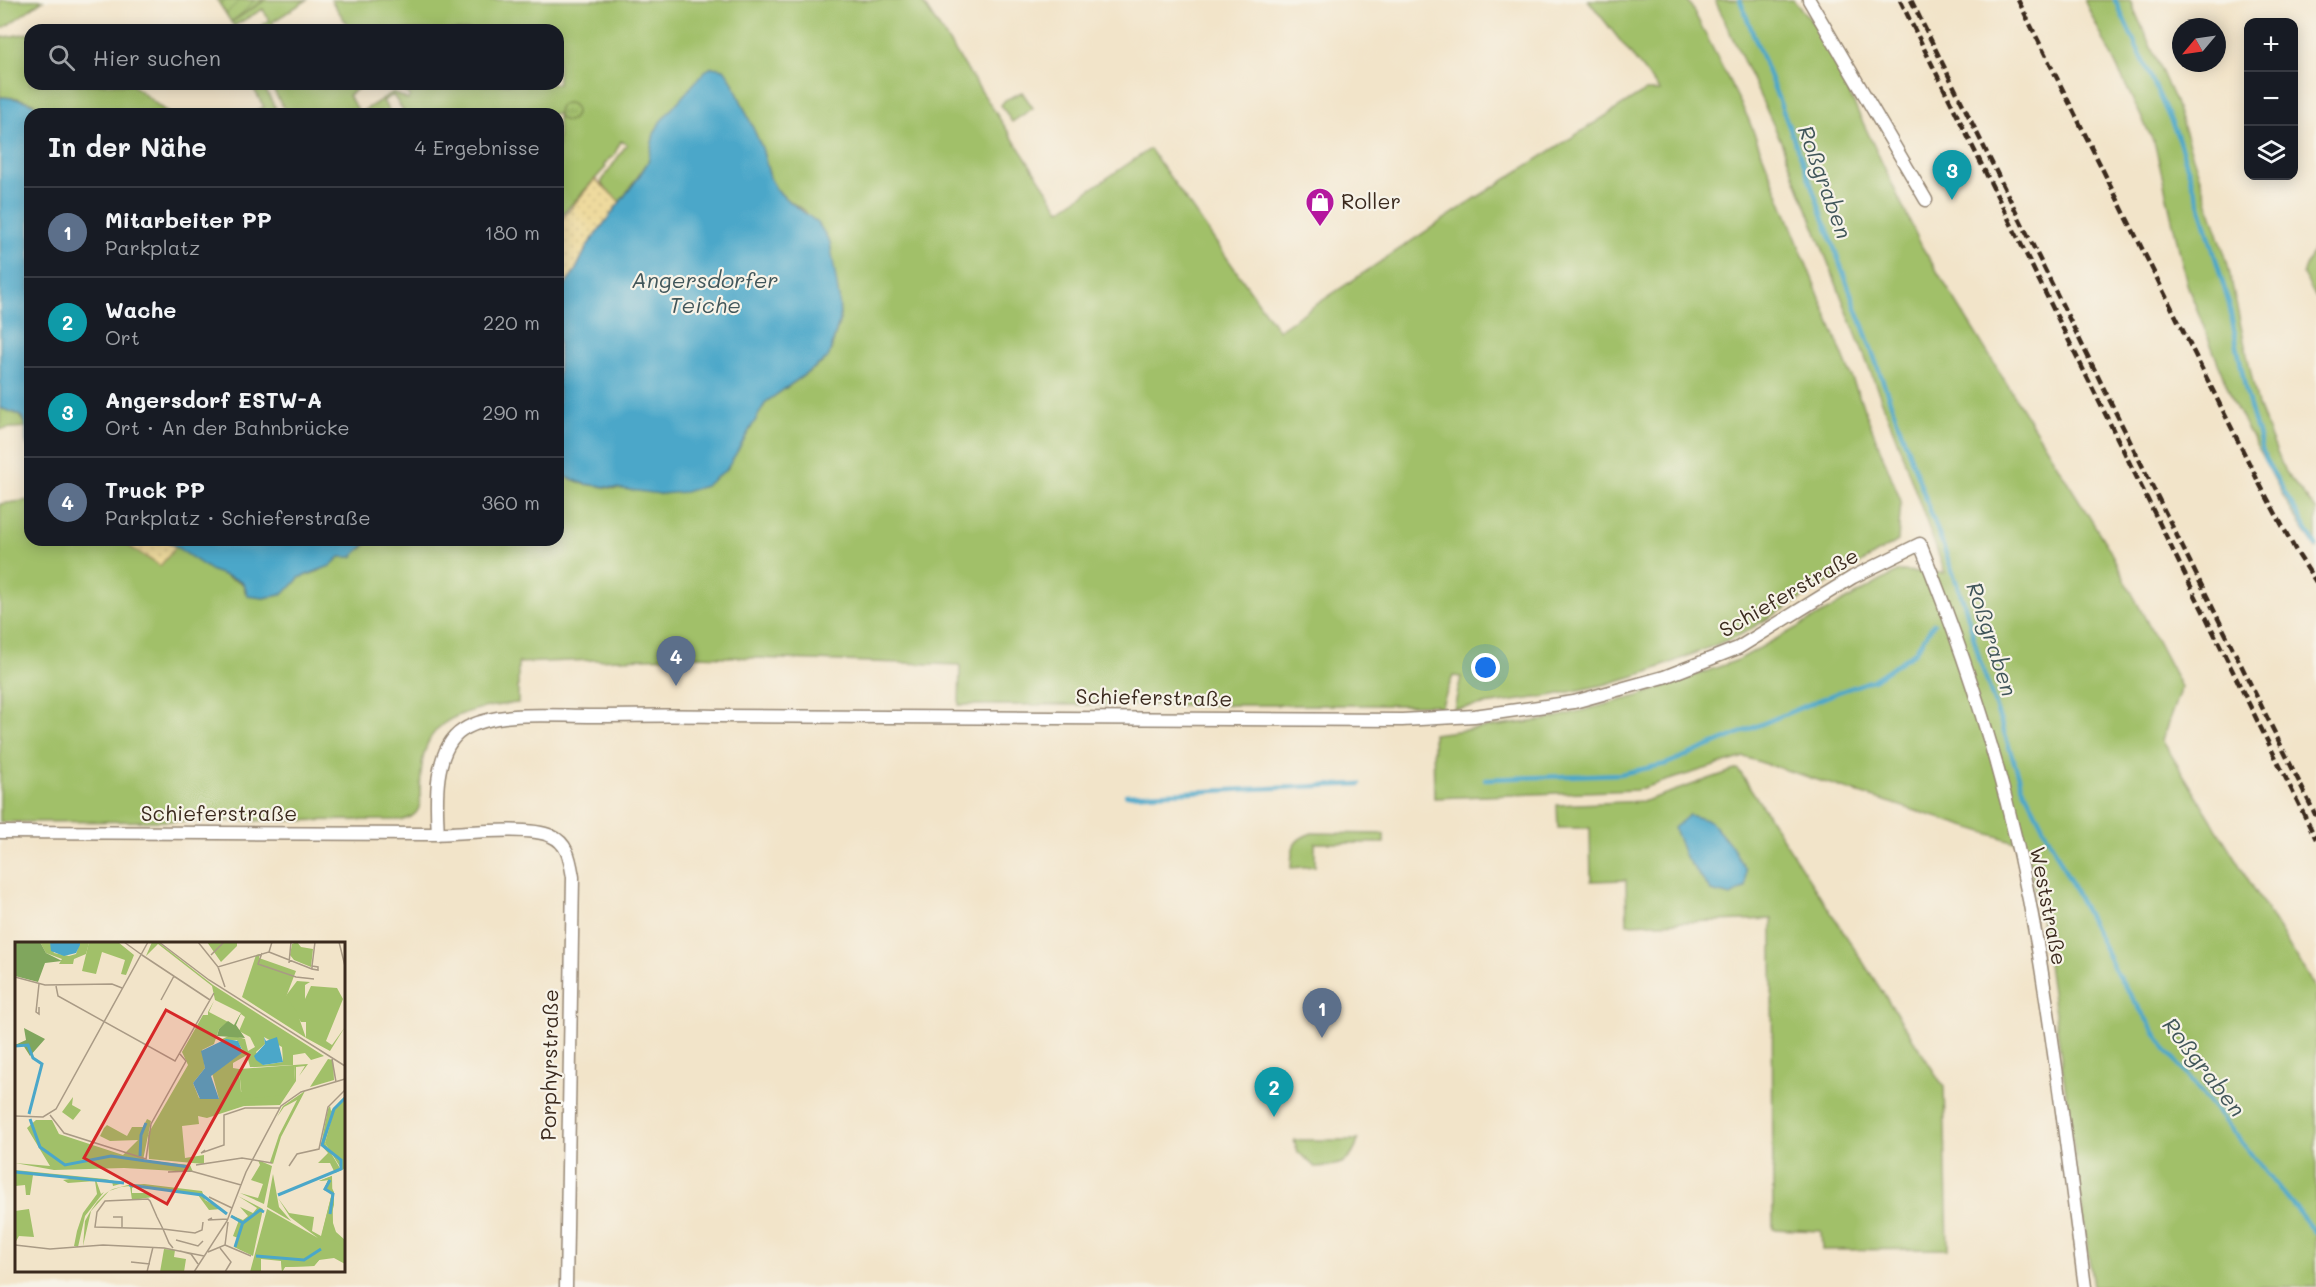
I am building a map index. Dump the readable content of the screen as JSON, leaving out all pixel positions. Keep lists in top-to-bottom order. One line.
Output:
{"streets":{"street":["Schieferstraße","Weststraße","Porphyrstraße"]},"crossings":[["Schieferstraße","Weststraße"],["Schieferstraße","Porphyrstraße"]],"water":["Roßgraben","Angersdorfer Teiche"],"places":{"shop":["Roller"]},"north":"bottom left","page":{"map_buttons":["+","−"],"search":"Hier suchen","heading":["In der Nähe","4 Ergebnisse"],"pins":["3","4","1","2"],"list":[{"mark":"1","name":"Mitarbeiter PP","note":"Parkplatz","value":"180 m"},{"mark":"2","name":"Wache","note":"Ort","value":"220 m"},{"mark":"3","name":"Angersdorf ESTW-A","note":"Ort · An der Bahnbrücke","value":"290 m"},{"mark":"4","name":"Truck PP","note":"Parkplatz · Schieferstraße","value":"360 m"}]}}
